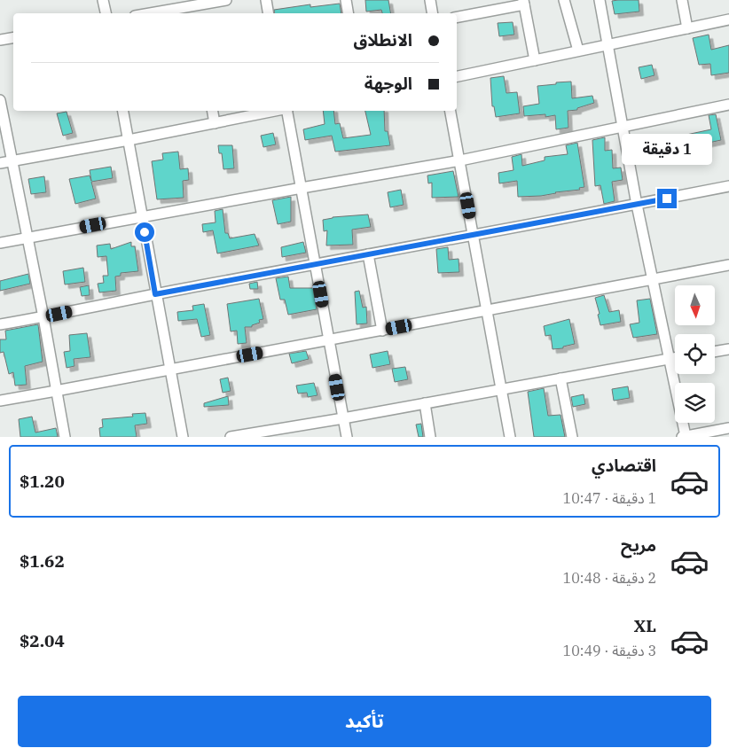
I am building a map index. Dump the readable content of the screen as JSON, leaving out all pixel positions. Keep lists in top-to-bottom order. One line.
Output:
{"north":"bottom","page":{"banner":["الانطلاق","الوجهة"],"bubble":"1 دقيقة","list":[{"name":"اقتصادي","note":"1 دقيقة · 10:47","value":"$1.20"},{"name":"مريح","note":"2 دقيقة · 10:48","value":"$1.62"},{"name":"XL","note":"3 دقيقة · 10:49","value":"$2.04"}],"buttons":"تأكيد"}}
